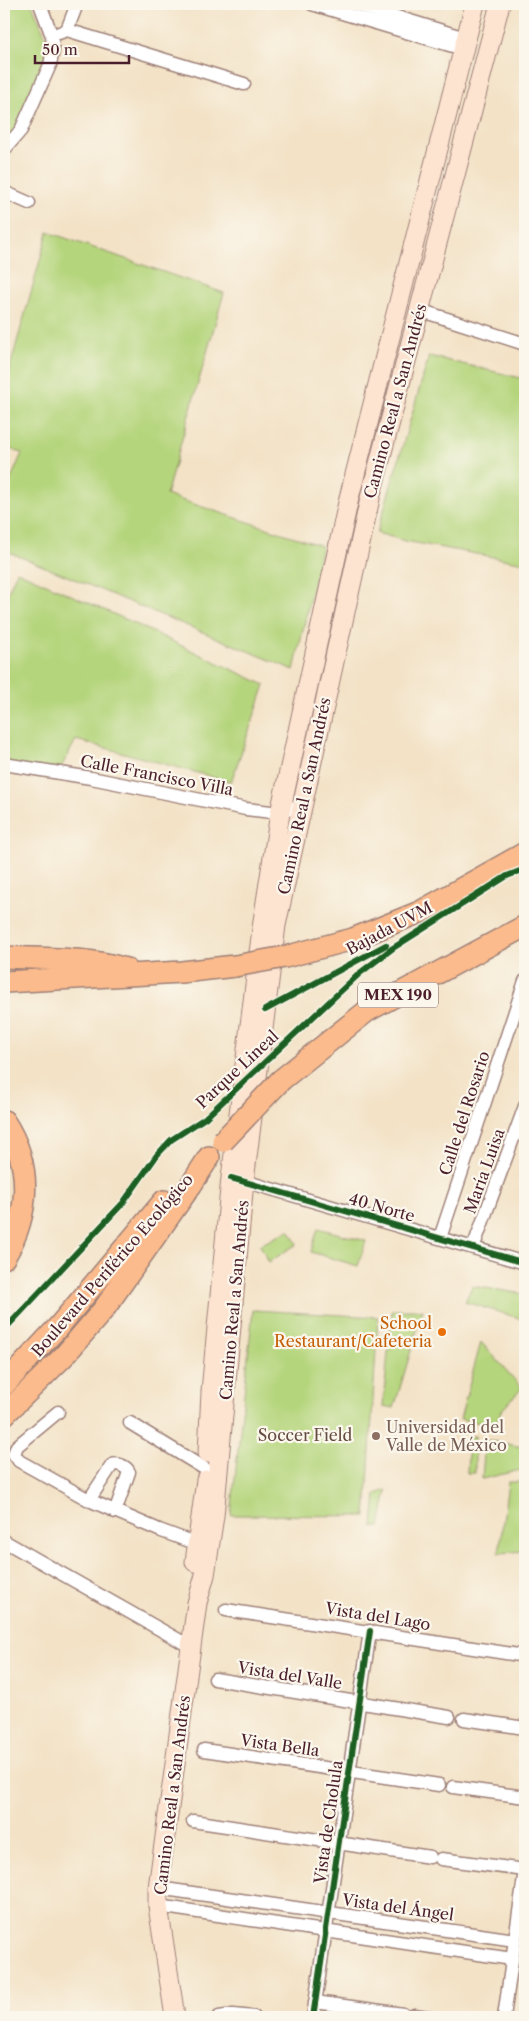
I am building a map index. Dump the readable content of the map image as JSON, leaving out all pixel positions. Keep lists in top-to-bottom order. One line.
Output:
{"streets":{"highway":["MEX 190","Boulevard Periférico Ecológico"],"main road":["Camino Real a San Andrés"],"street":["Calle Francisco Villa","Calle del Rosario","María Luisa","40 Norte","Vista del Lago","Vista del Valle","Vista Bella","Vista de Cholula","Vista del Ángel"],"cycle path":["Bajada UVM"]},"crossings":[["Camino Real a San Andrés","Calle Francisco Villa"],["Camino Real a San Andrés","40 Norte"],["Camino Real a San Andrés","Vista del Ángel"],["Calle del Rosario","40 Norte"],["María Luisa","40 Norte"],["Vista del Lago","Vista de Cholula"],["Vista del Valle","Vista de Cholula"],["Vista Bella","Vista de Cholula"],["Vista de Cholula","Vista del Ángel"]],"parks":["Soccer Field"],"places":["School Restaurant/Cafeteria","Universidad del Valle de México"],"scale_bar":"50 m"}
